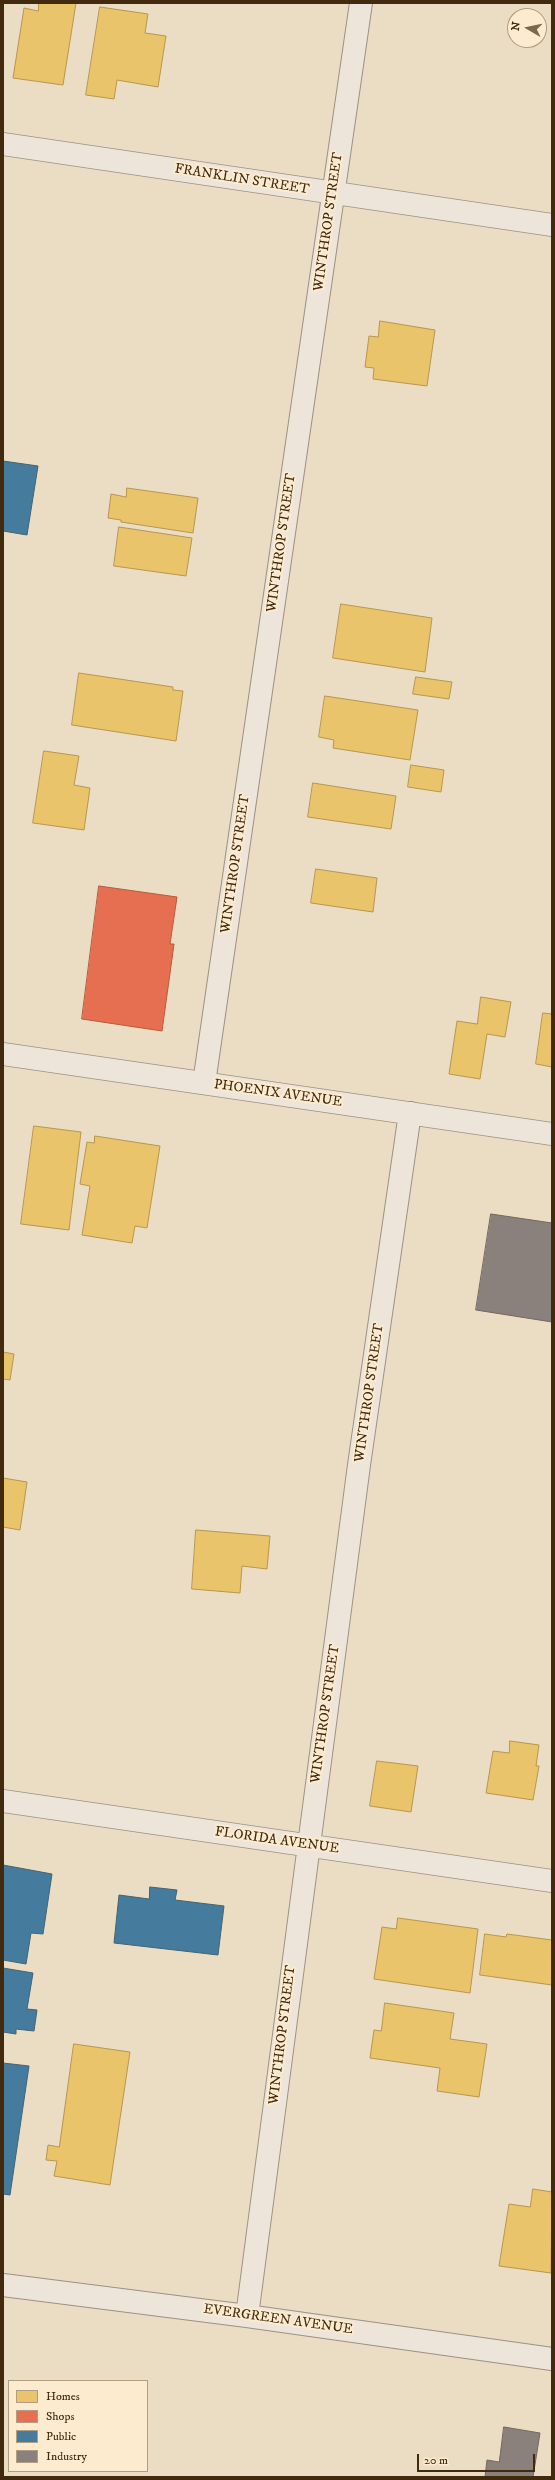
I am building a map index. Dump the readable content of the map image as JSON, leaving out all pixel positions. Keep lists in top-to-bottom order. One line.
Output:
{"streets":{"street":["FRANKLIN STREET","WINTHROP STREET","PHOENIX AVENUE","FLORIDA AVENUE","EVERGREEN AVENUE"]},"crossings":[["FRANKLIN STREET","WINTHROP STREET"],["WINTHROP STREET","PHOENIX AVENUE"],["WINTHROP STREET","FLORIDA AVENUE"],["WINTHROP STREET","EVERGREEN AVENUE"]],"legend":["Homes","Shops","Public","Industry"],"scale_bar":"20 m","north":"left"}
